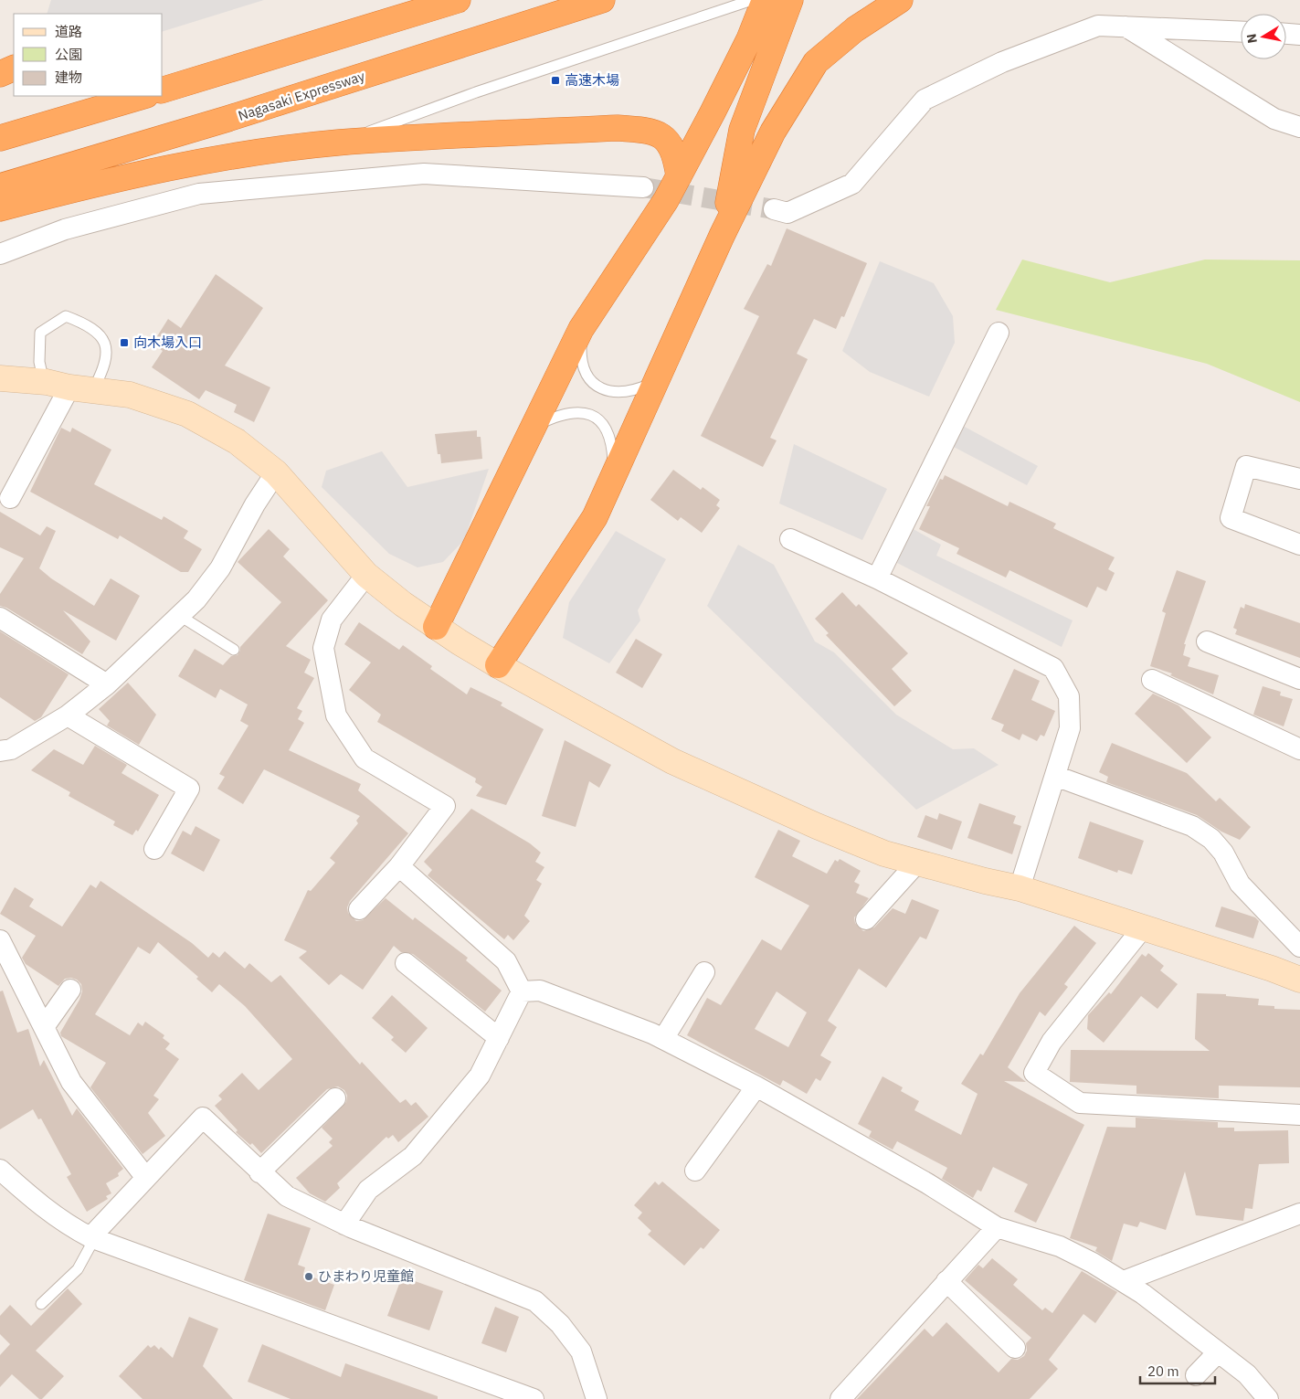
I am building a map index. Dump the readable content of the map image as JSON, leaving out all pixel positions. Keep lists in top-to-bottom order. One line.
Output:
{"streets":{"highway":["Nagasaki Expressway"]},"places":{"transit":["高速木場","向木場入口"],"other":["ひまわり児童館"]},"legend":["道路","公園","建物"],"scale_bar":"20 m","north":"left"}
